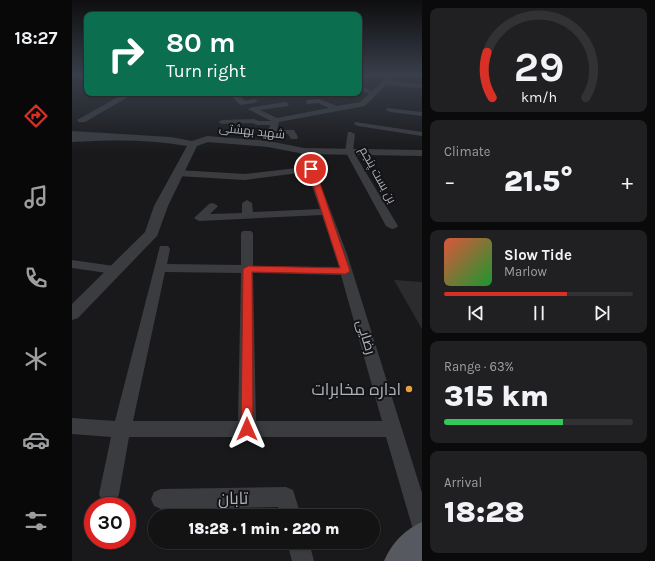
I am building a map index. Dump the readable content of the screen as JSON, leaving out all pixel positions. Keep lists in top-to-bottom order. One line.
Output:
{"streets":{"street":["شهید بهشتی","بن بست پنجم","رضایی","تابان"]},"crossings":[["شهید بهشتی","بن بست پنجم"],["شهید بهشتی","رضایی"]],"places":["اداره مخابرات"],"page":{"tabs":"18:27","turn":["80 m","Turn right"],"tile":["Climate",["Range · 63%","315 km"],["Arrival","18:28"]],"heat":["−","21.5°","+"],"song":["Slow Tide","Marlow"],"limit":"30","trip":"18:28 · 1 min · 220 m","gauge":["29","km/h"]}}
